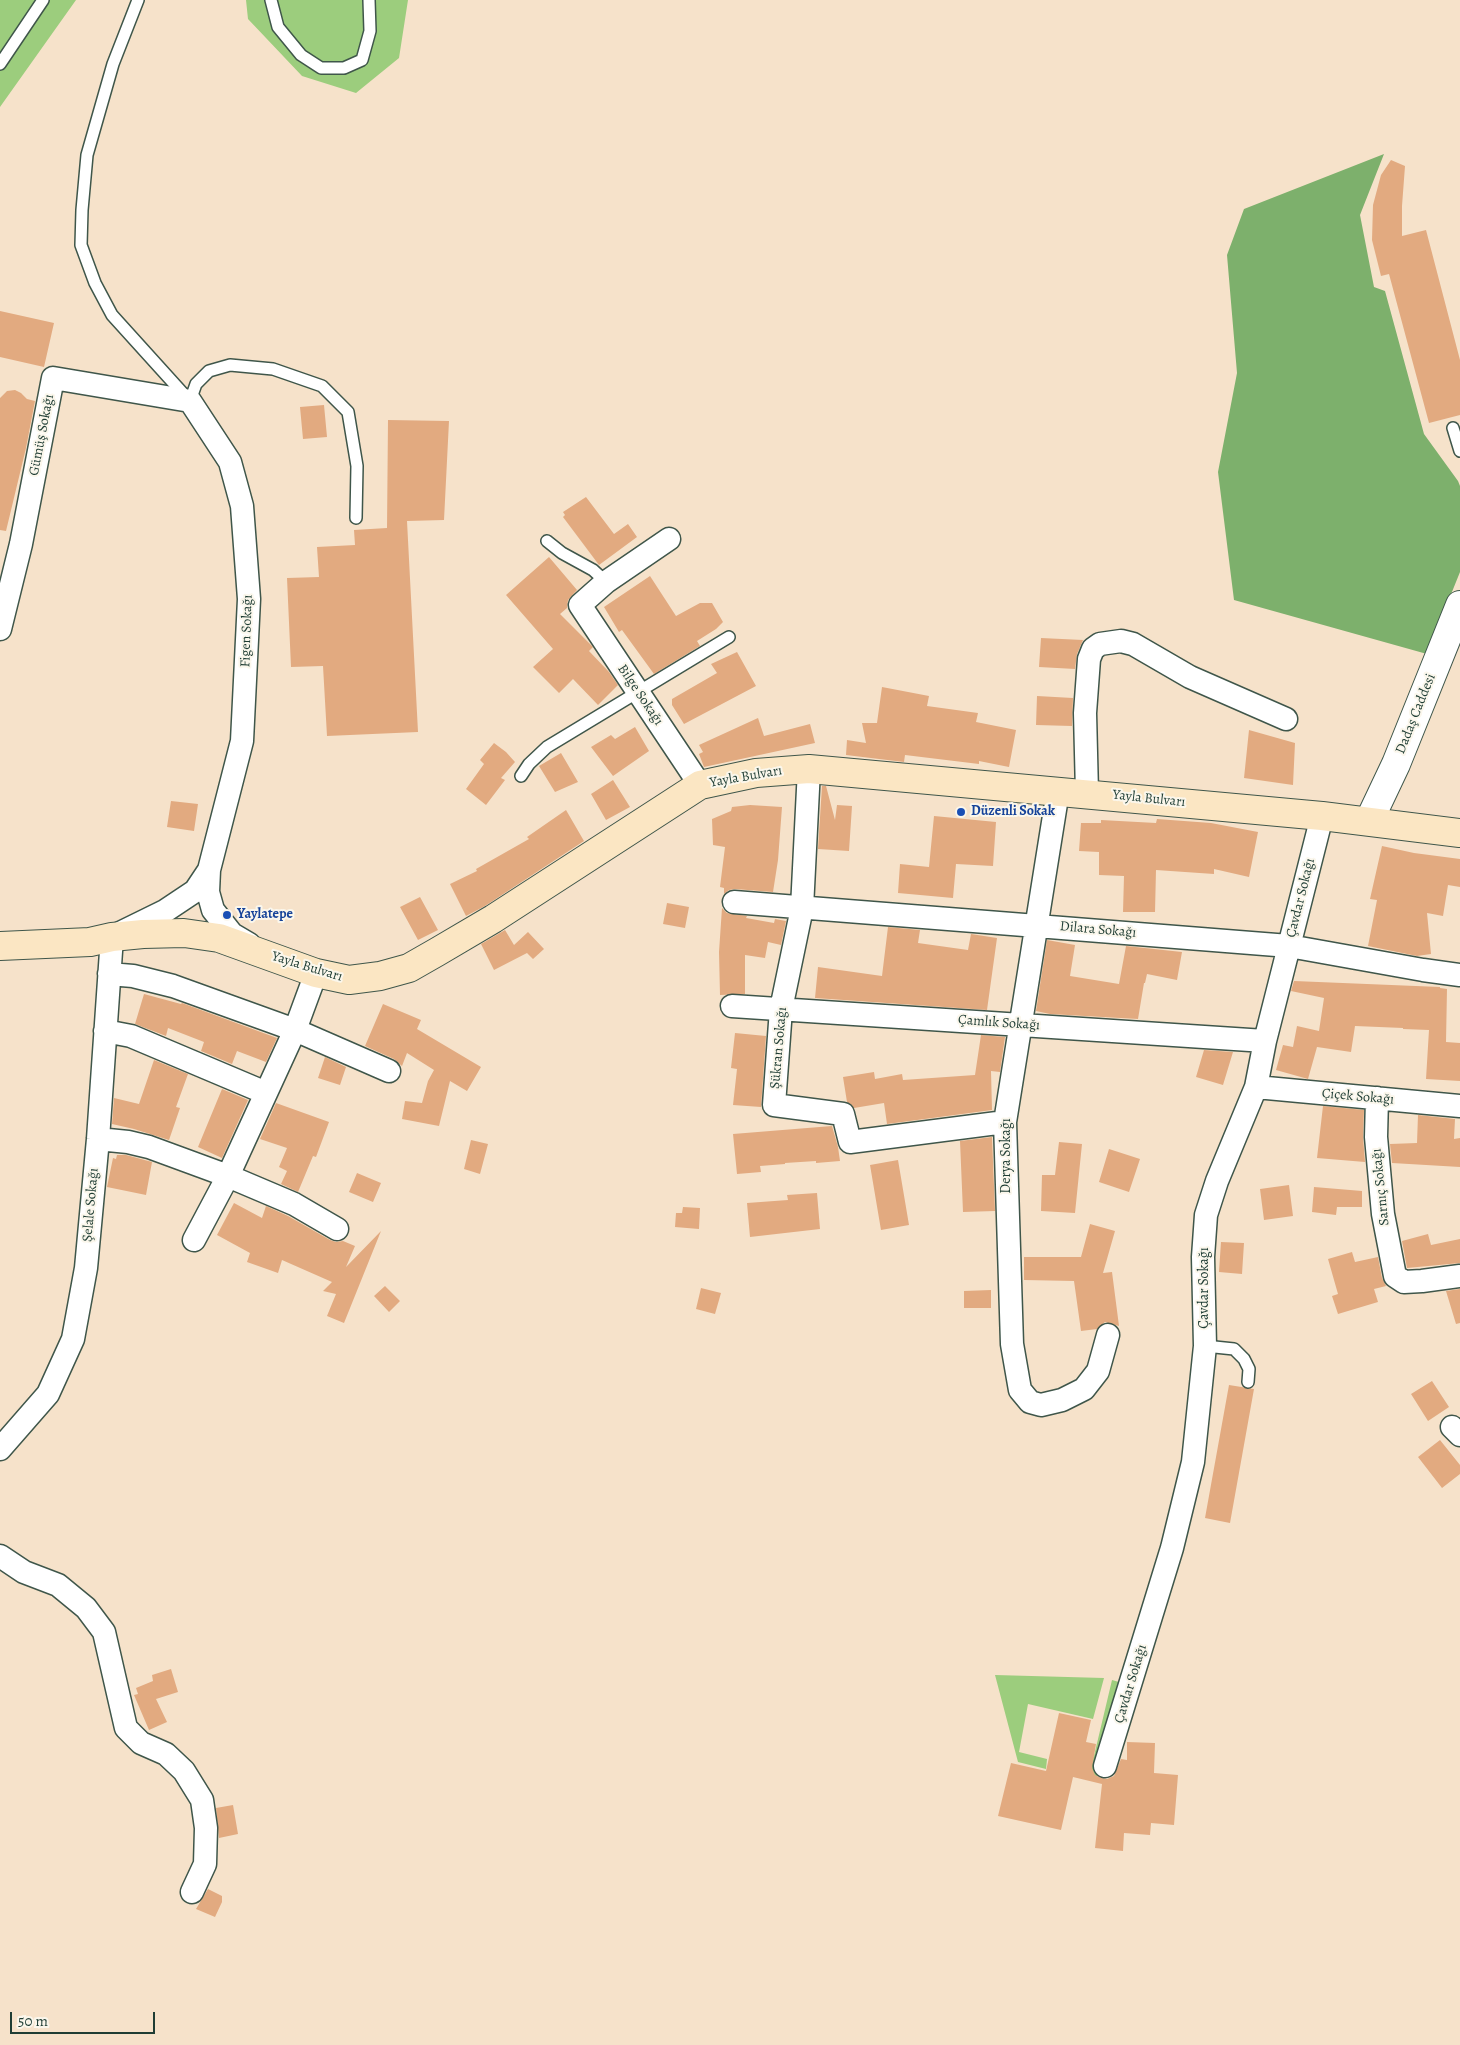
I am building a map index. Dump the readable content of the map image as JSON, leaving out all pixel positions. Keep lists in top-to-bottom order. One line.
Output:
{"streets":{"main road":["Yayla Bulvarı"],"street":["Gümüş Sokağı","Figen Sokağı","Bilge Sokağı","Dadaş Caddesi","Çavdar Sokağı","Dilara Sokağı","Çamlık Sokağı","Şükran Sokağı","Çiçek Sokağı","Derya Sokağı","Sarnıç Sokağı","Şelale Sokağı"]},"crossings":[["Gümüş Sokağı","Figen Sokağı"],["Bilge Sokağı","Yayla Bulvarı"],["Dadaş Caddesi","Yayla Bulvarı"],["Yayla Bulvarı","Çavdar Sokağı"],["Yayla Bulvarı","Şükran Sokağı"],["Yayla Bulvarı","Derya Sokağı"],["Yayla Bulvarı","Şelale Sokağı"],["Çavdar Sokağı","Dilara Sokağı"],["Çavdar Sokağı","Çamlık Sokağı"],["Çavdar Sokağı","Çiçek Sokağı"],["Dilara Sokağı","Şükran Sokağı"],["Dilara Sokağı","Derya Sokağı"],["Çamlık Sokağı","Şükran Sokağı"],["Çamlık Sokağı","Derya Sokağı"],["Şükran Sokağı","Derya Sokağı"],["Çiçek Sokağı","Sarnıç Sokağı"]],"places":["Düzenli Sokak","Yaylatepe"],"scale_bar":"50 m"}
